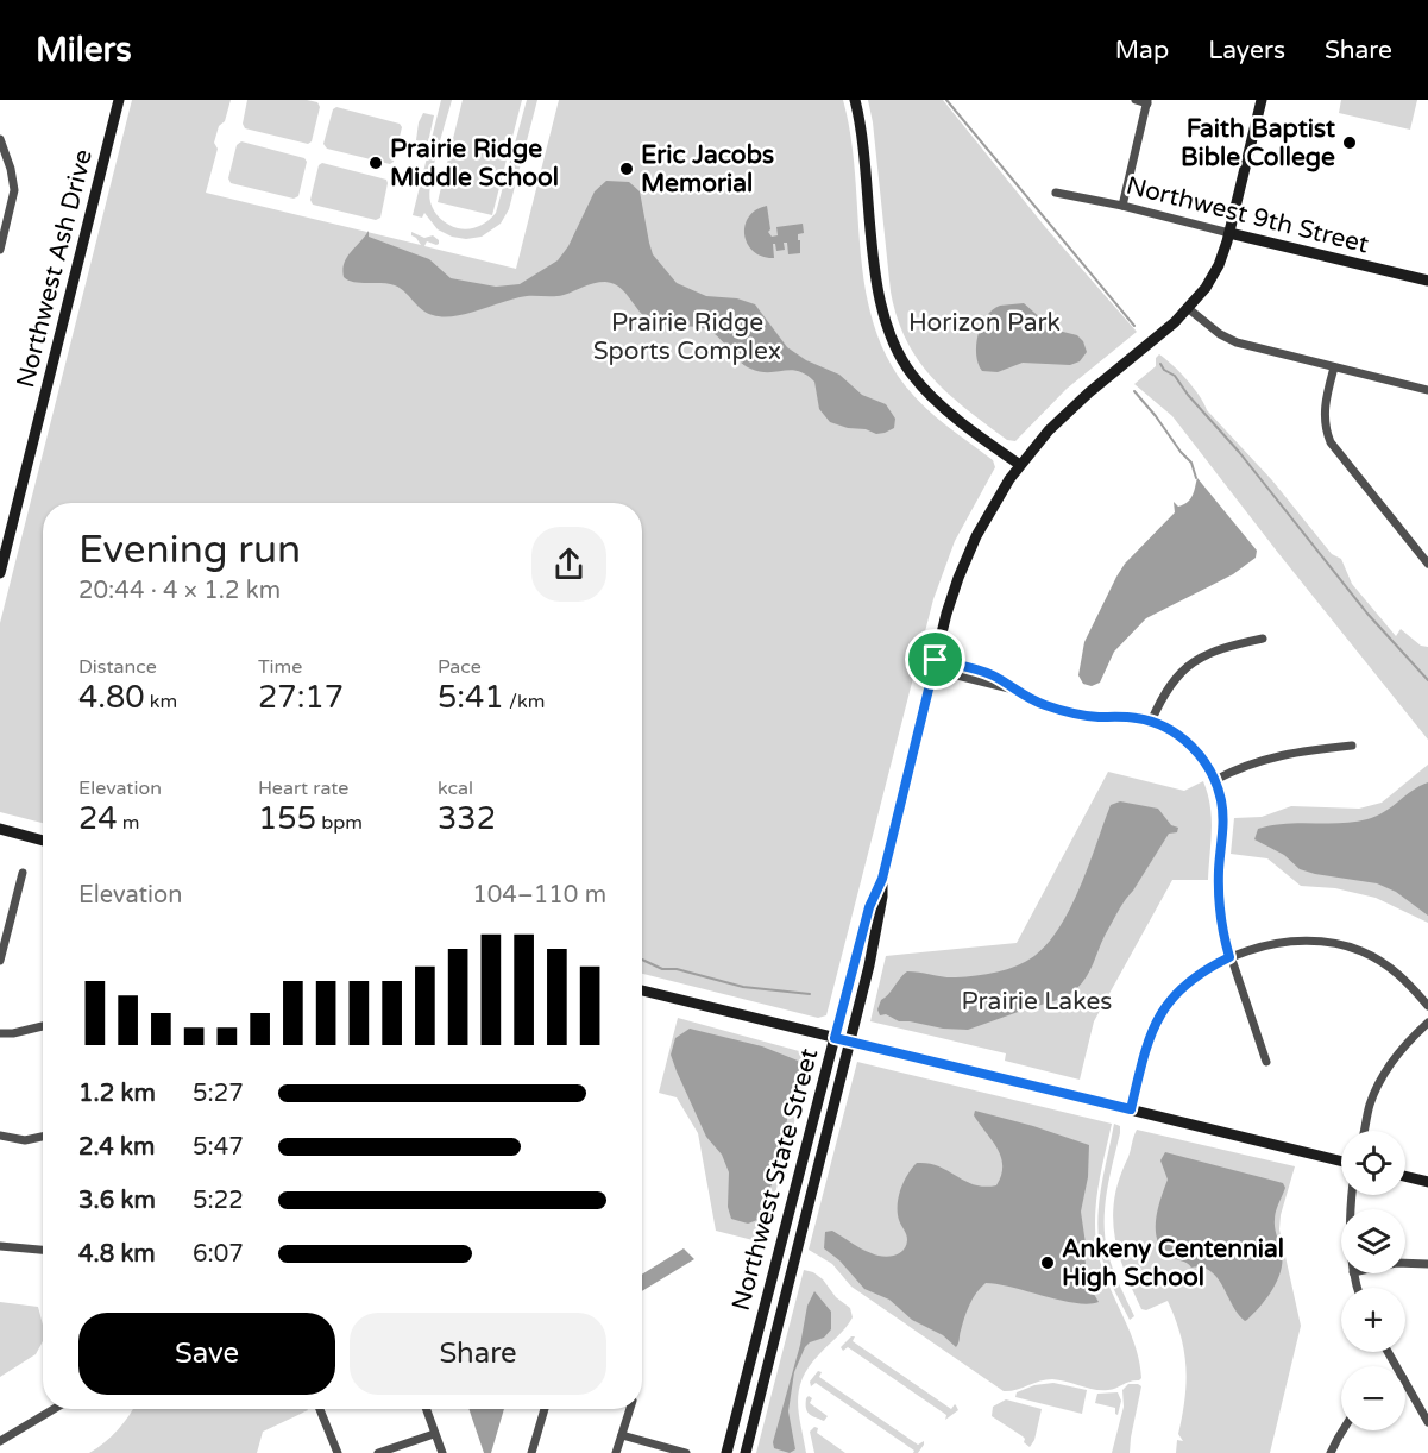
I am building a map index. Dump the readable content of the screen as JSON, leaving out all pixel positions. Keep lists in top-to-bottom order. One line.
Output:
{"streets":{"main road":["Northwest 9th Street","Northwest Ash Drive","Northwest State Street"]},"crossings":[["Northwest 9th Street","Northwest State Street"]],"parks":["Prairie Ridge Sports Complex","Horizon Park","Prairie Lakes"],"places":["Faith Baptist Bible College","Prairie Ridge Middle School","Eric Jacobs Memorial","Ankeny Centennial High School"],"page":{"header":"Milers","nav":["Map","Layers","Share"],"heading":["Evening run","20:44 · 4 × 1.2 km"],"stats":[["Distance","4.80 km"],["Time","27:17"],["Pace","5:41 /km"],["Elevation","24 m"],["Heart rate","155 bpm"],["kcal","332"]],"chart":["Elevation","104–110 m"],"list":[{"name":"1.2 km","note":"5:27"},{"name":"2.4 km","note":"5:47"},{"name":"3.6 km","note":"5:22"},{"name":"4.8 km","note":"6:07"}],"map_buttons":["+","−"],"buttons":["Save","Share"]}}
